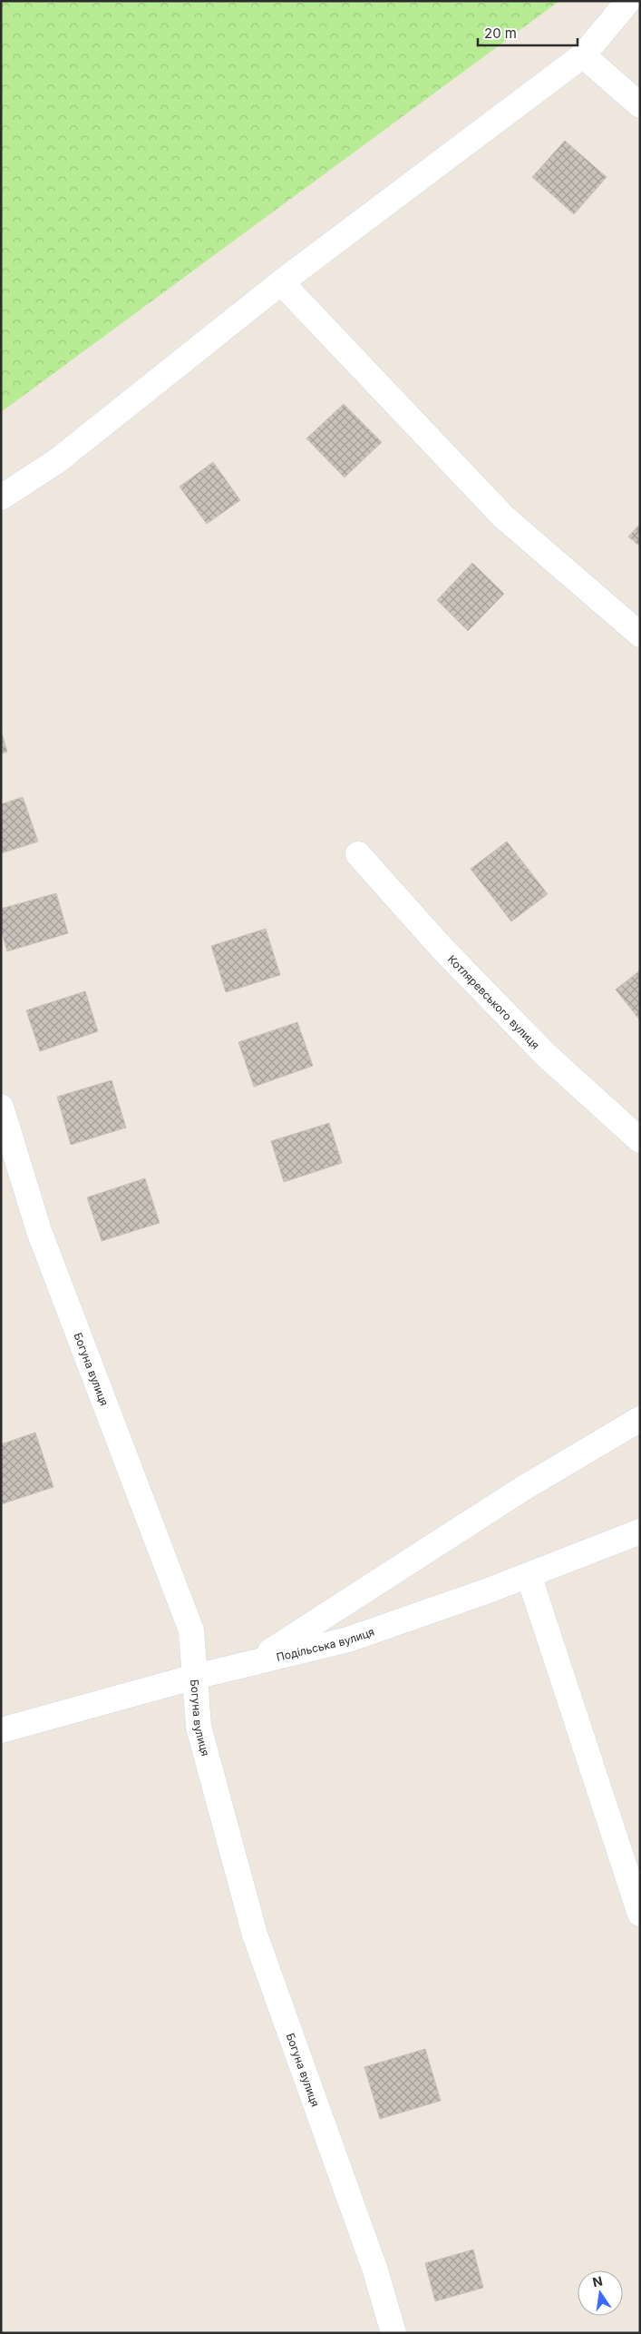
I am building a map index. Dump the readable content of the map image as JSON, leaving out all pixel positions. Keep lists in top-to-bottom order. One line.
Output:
{"streets":{"street":["Котляревського вулиця","Богуна вулиця","Подільська вулиця"]},"crossings":[["Богуна вулиця","Подільська вулиця"]],"scale_bar":"20 m","north":"top"}
